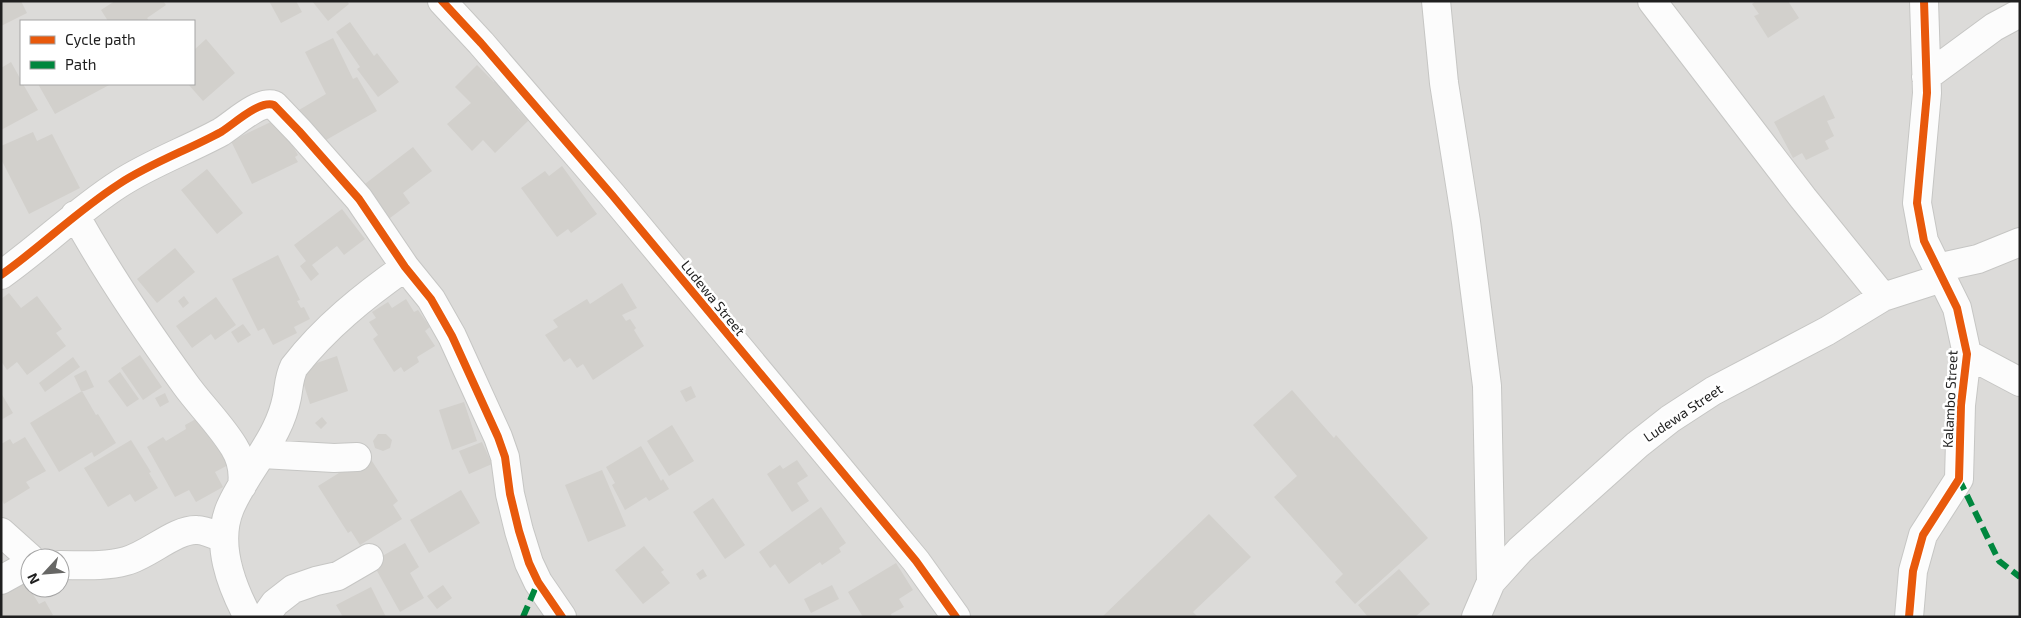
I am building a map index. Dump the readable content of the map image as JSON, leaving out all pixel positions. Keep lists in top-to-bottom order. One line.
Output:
{"streets":{"street":["Ludewa Street","Kalambo Street"]},"crossings":[["Ludewa Street","Kalambo Street"]],"legend":["Cycle path","Path"],"north":"bottom left"}
